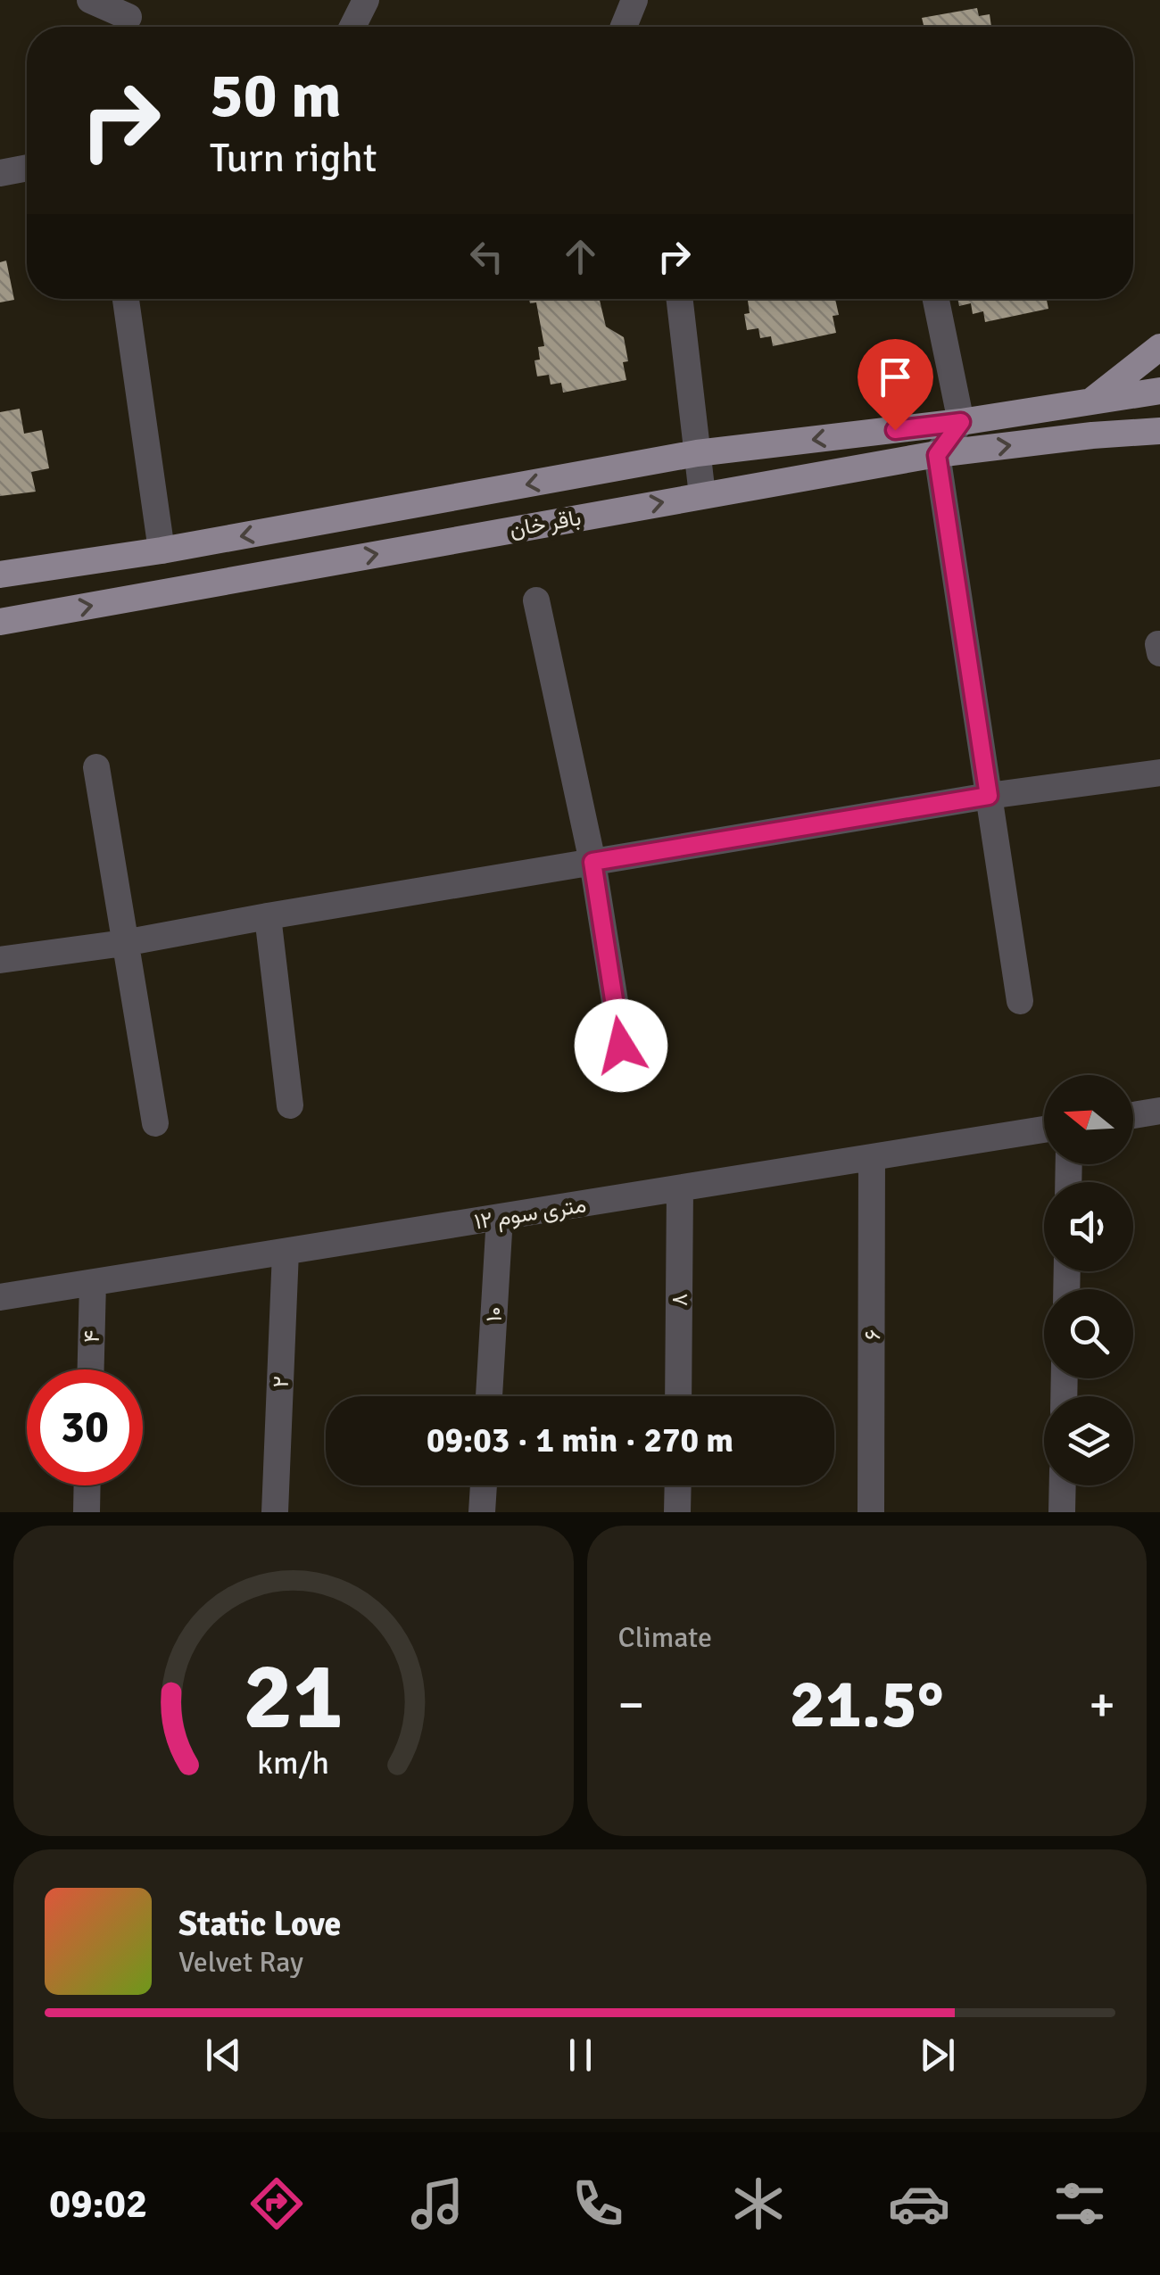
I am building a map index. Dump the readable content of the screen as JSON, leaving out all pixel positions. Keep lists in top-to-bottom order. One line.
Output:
{"streets":{"main road":["باقر خان"],"street":["۱۲ متری سوم","۸","۱۰","۶","۴","۲"]},"crossings":[["۱۲ متری سوم","۸"],["۱۲ متری سوم","۱۰"],["۱۲ متری سوم","۶"],["۱۲ متری سوم","۴"],["۱۲ متری سوم","۲"]],"north":"left","page":{"turn":["50 m","Turn right"],"limit":"30","trip":"09:03 · 1 min · 270 m","tile":"Climate","heat":["−","21.5°","+"],"song":["Static Love","Velvet Ray"],"tabs":"09:02","gauge":["21","km/h"]}}
